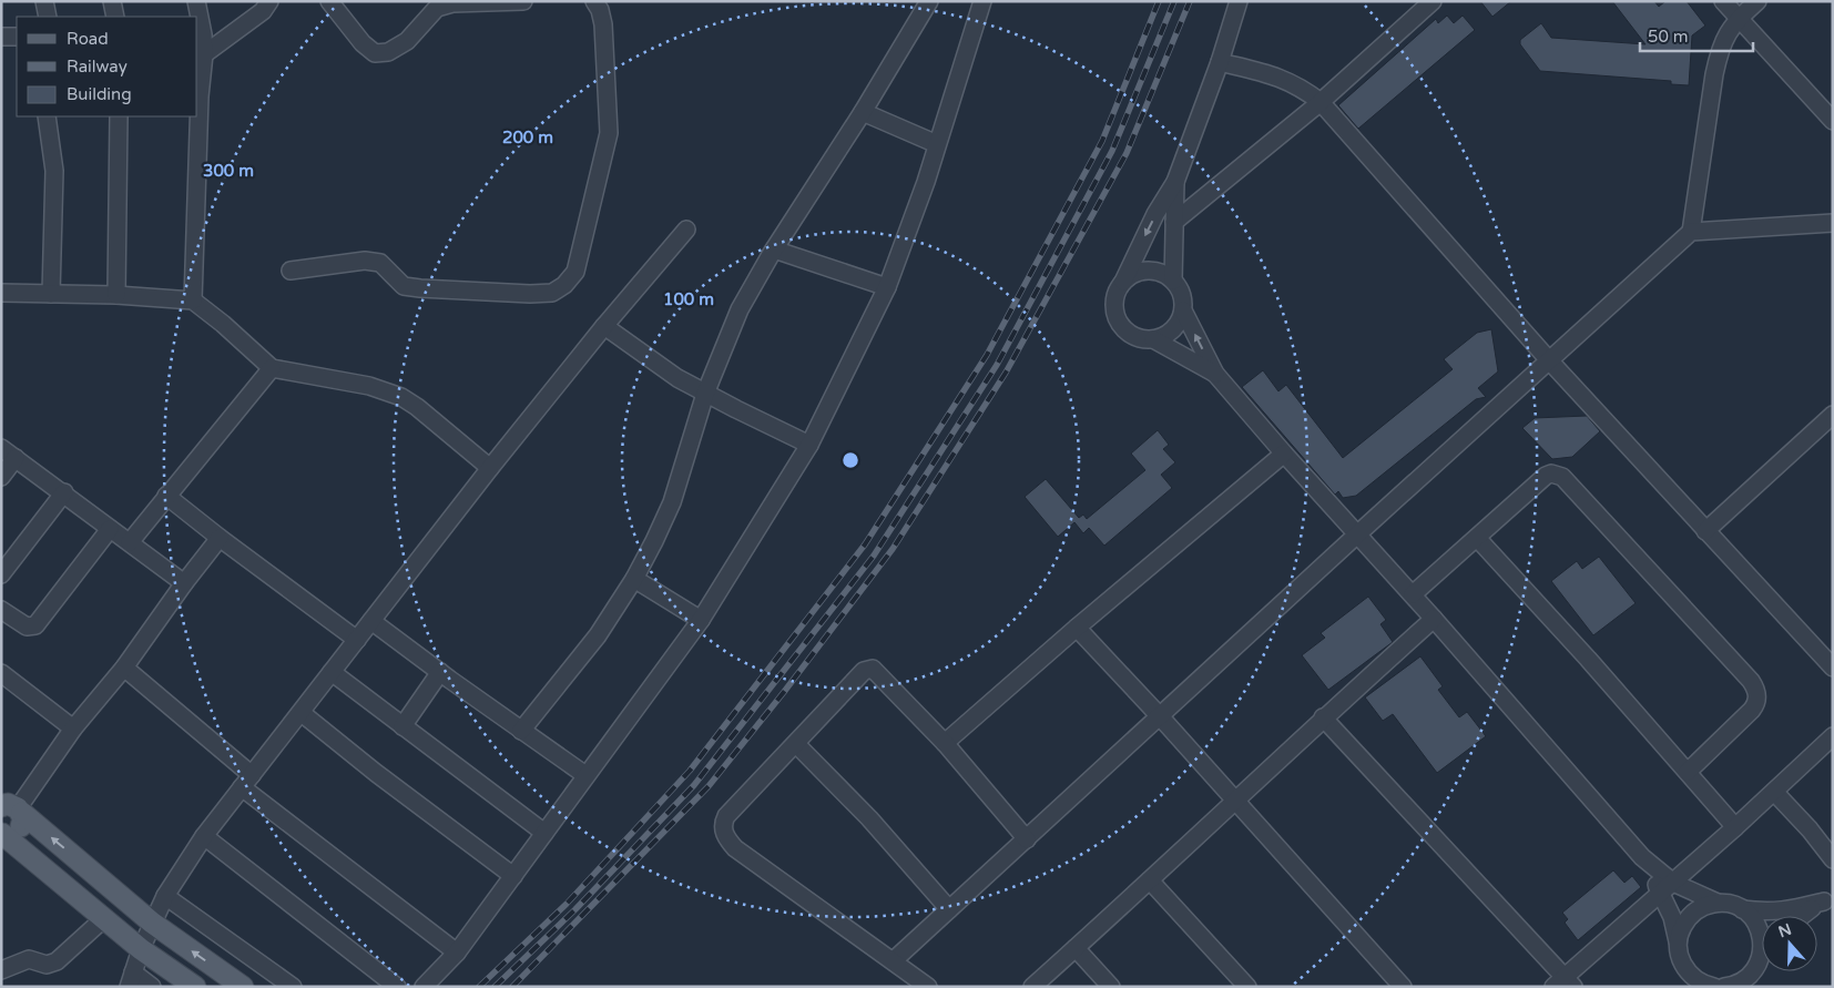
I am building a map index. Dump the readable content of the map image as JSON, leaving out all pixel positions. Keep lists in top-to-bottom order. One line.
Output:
{"legend":["Road","Railway","Building"],"scale_bar":"50 m","north":"top","rings":["200 m","300 m","100 m"]}
